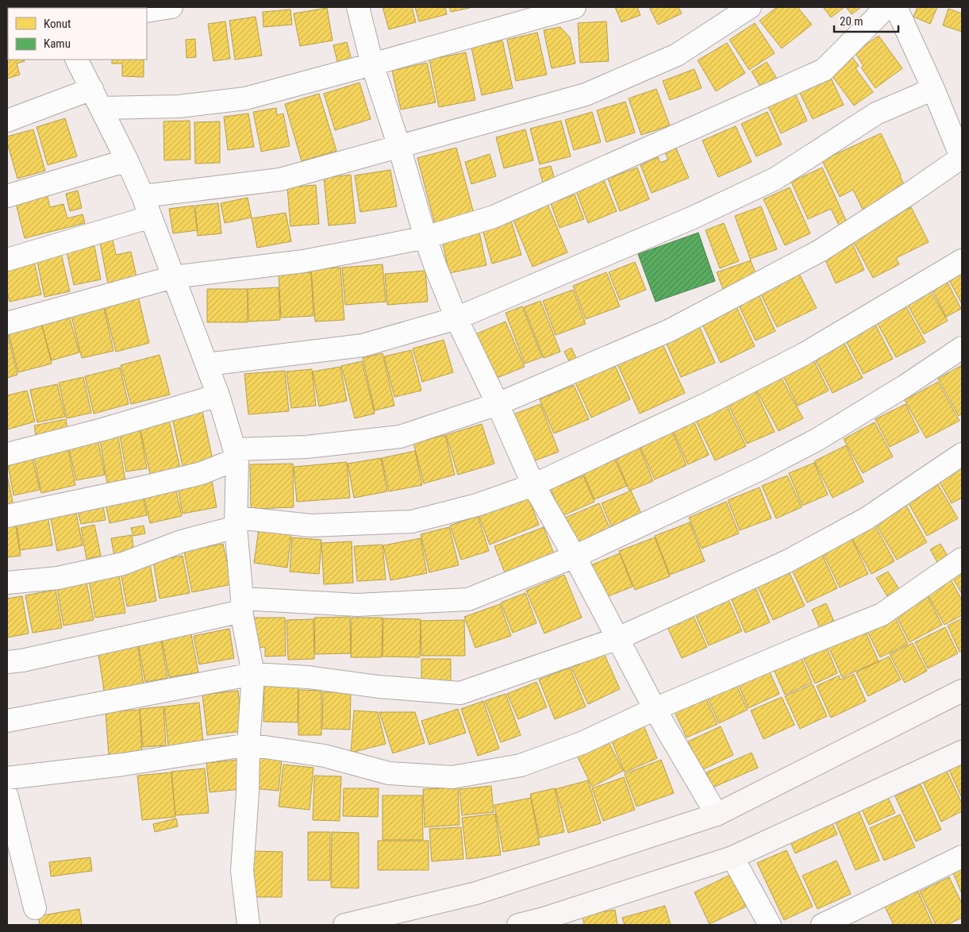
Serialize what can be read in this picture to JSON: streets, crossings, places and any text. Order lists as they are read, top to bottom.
{
  "legend": ["Konut", "Kamu"],
  "scale_bar": "20 m"
}
